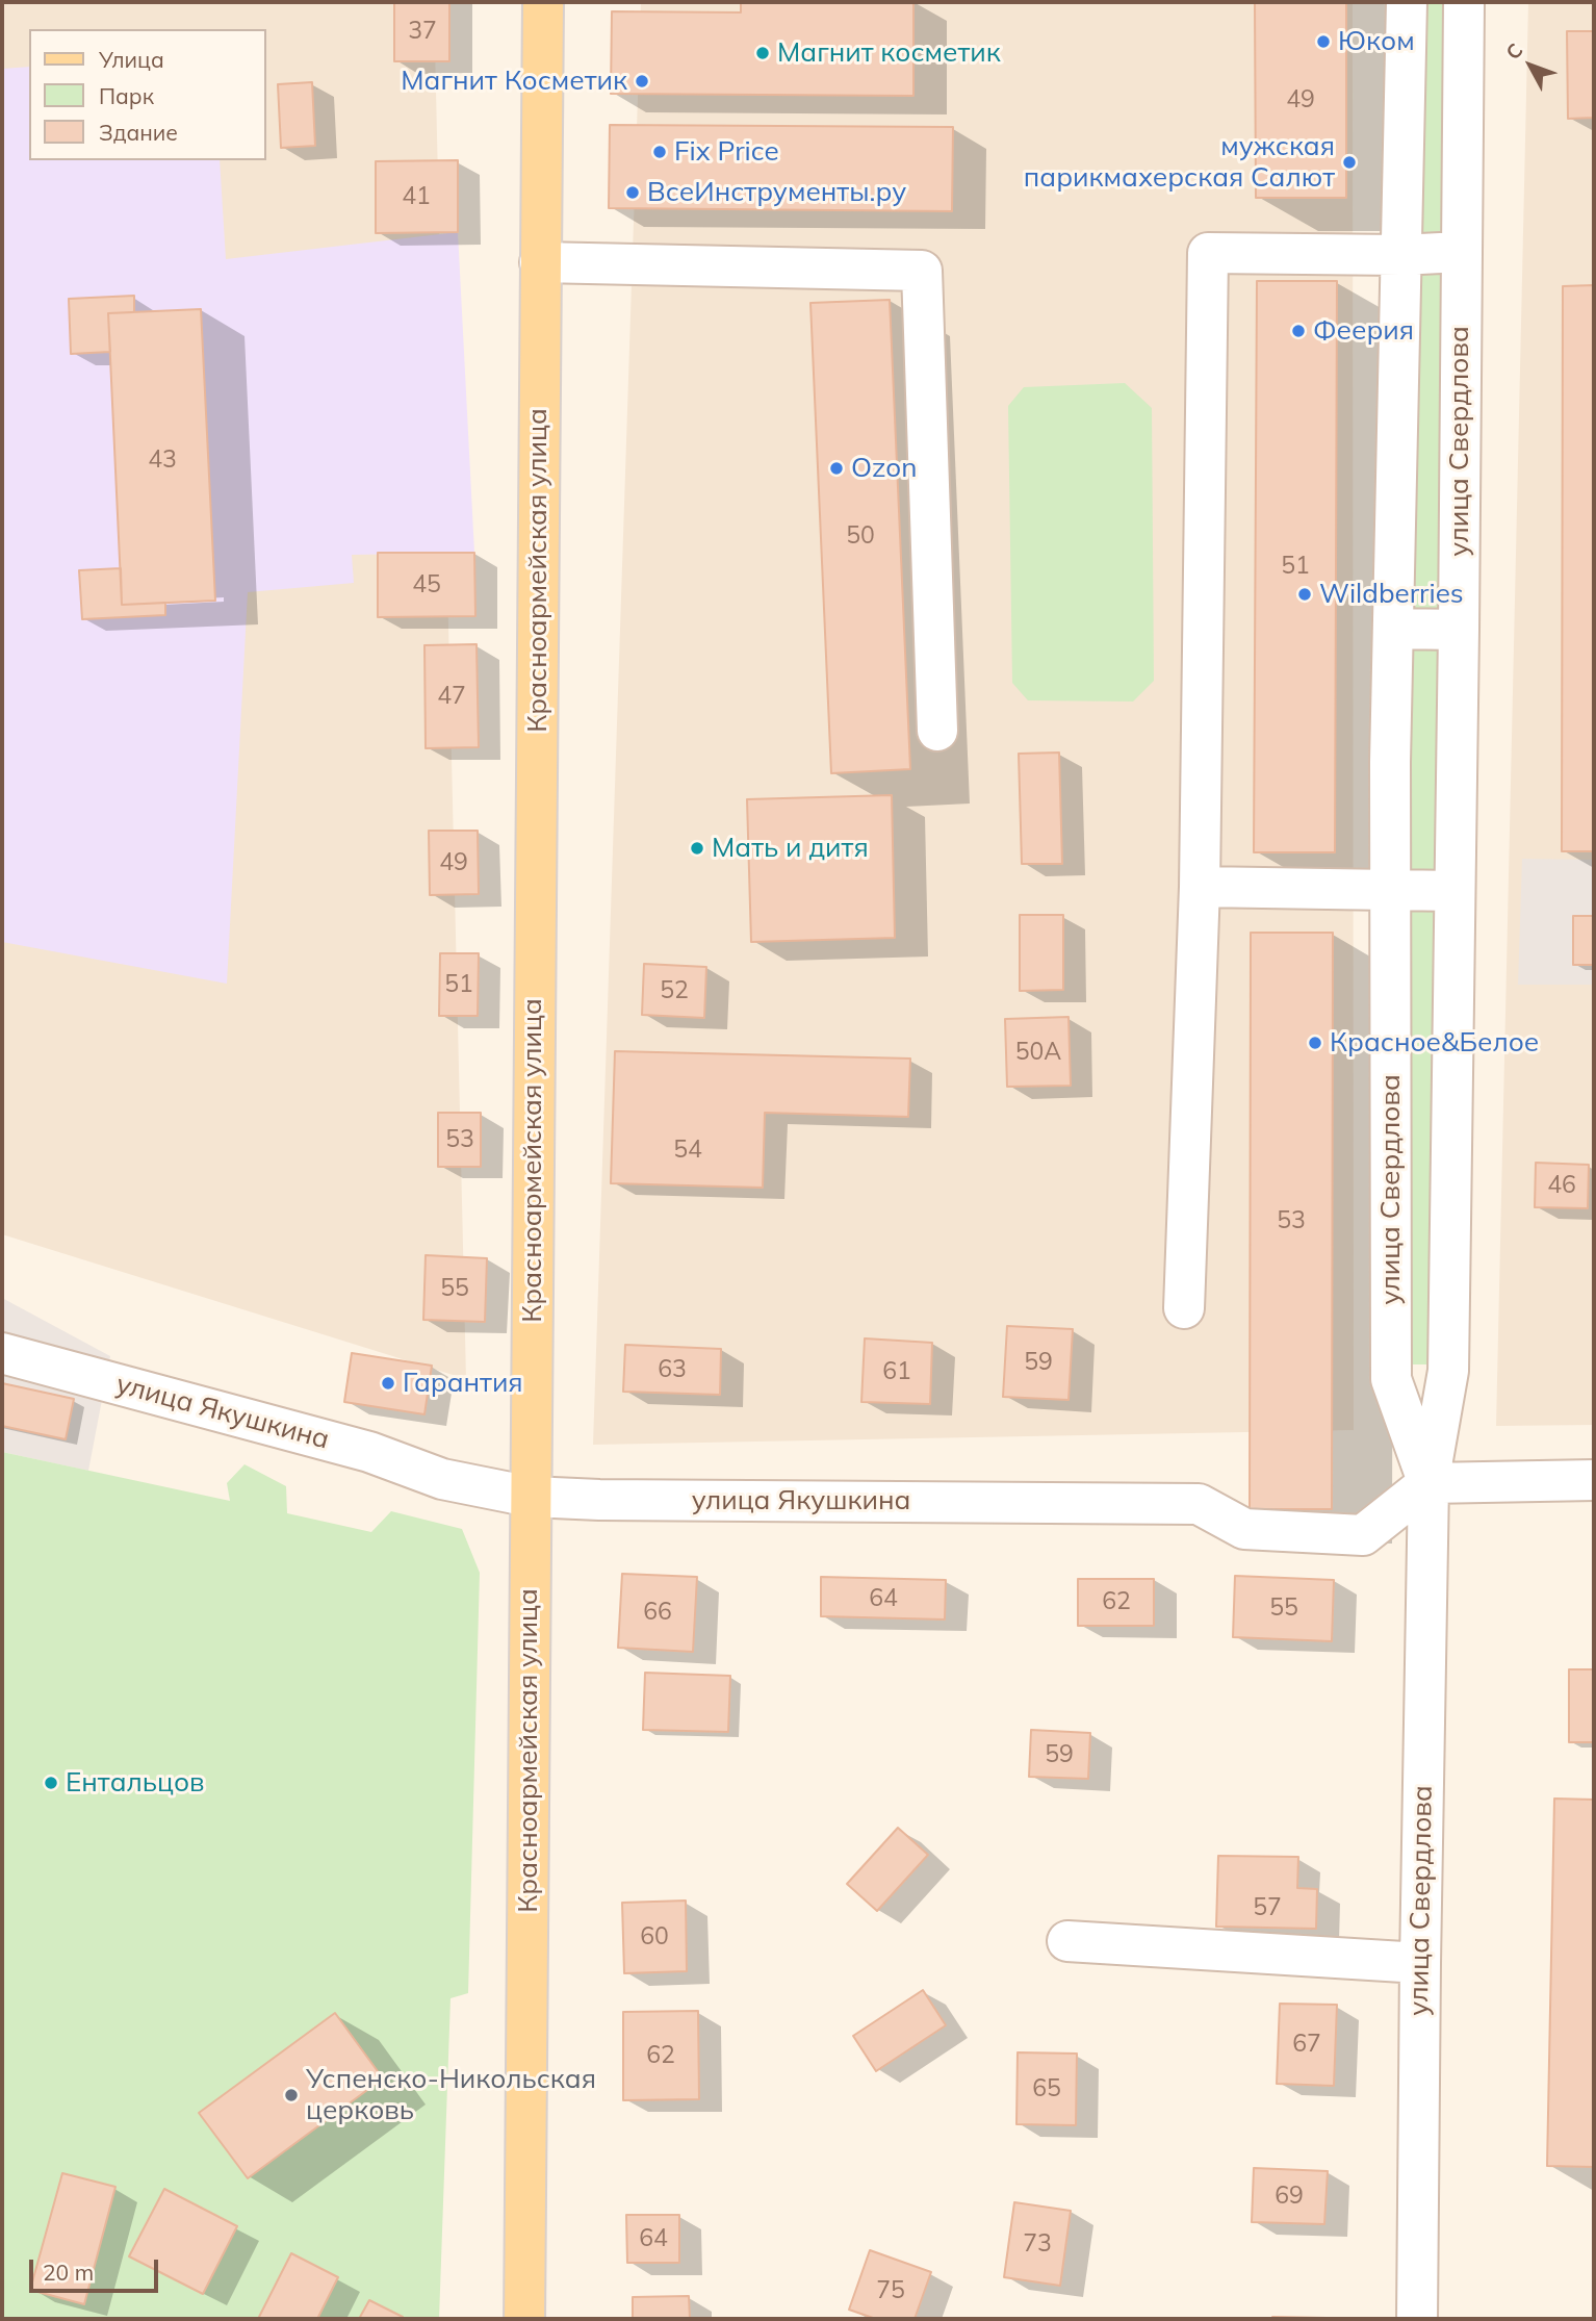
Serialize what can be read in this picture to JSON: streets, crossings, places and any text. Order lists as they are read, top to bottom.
{
  "streets": {
    "main road": ["Красноармейская улица"],
    "street": ["улица Свердлова", "улица Якушкина"]
  },
  "crossings": [
    ["улица Свердлова", "улица Якушкина"],
    ["Красноармейская улица", "улица Якушкина"]
  ],
  "places": [
    "Юком",
    "Магнит косметик",
    "Магнит Косметик",
    "Fix Price",
    "мужская парикмахерская Салют",
    "ВсеИнструменты.ру",
    "Феерия",
    "Ozon",
    "Wildberries",
    "Мать и дитя",
    "Красное&Белое",
    "Гарантия",
    "Ентальцов",
    "Успенско-Никольская церковь"
  ],
  "house_numbers": [
    "37",
    "49",
    "41",
    "43",
    "50",
    "51",
    "45",
    "47",
    "49",
    "51",
    "52",
    "50А",
    "53",
    "54",
    "46",
    "53",
    "55",
    "59",
    "63",
    "61",
    "64",
    "62",
    "55",
    "66",
    "59",
    "57",
    "60",
    "67",
    "62",
    "65",
    "69",
    "64",
    "73",
    "75"
  ],
  "legend": ["Улица", "Парк", "Здание"],
  "scale_bar": "20 m",
  "north": "top left"
}
